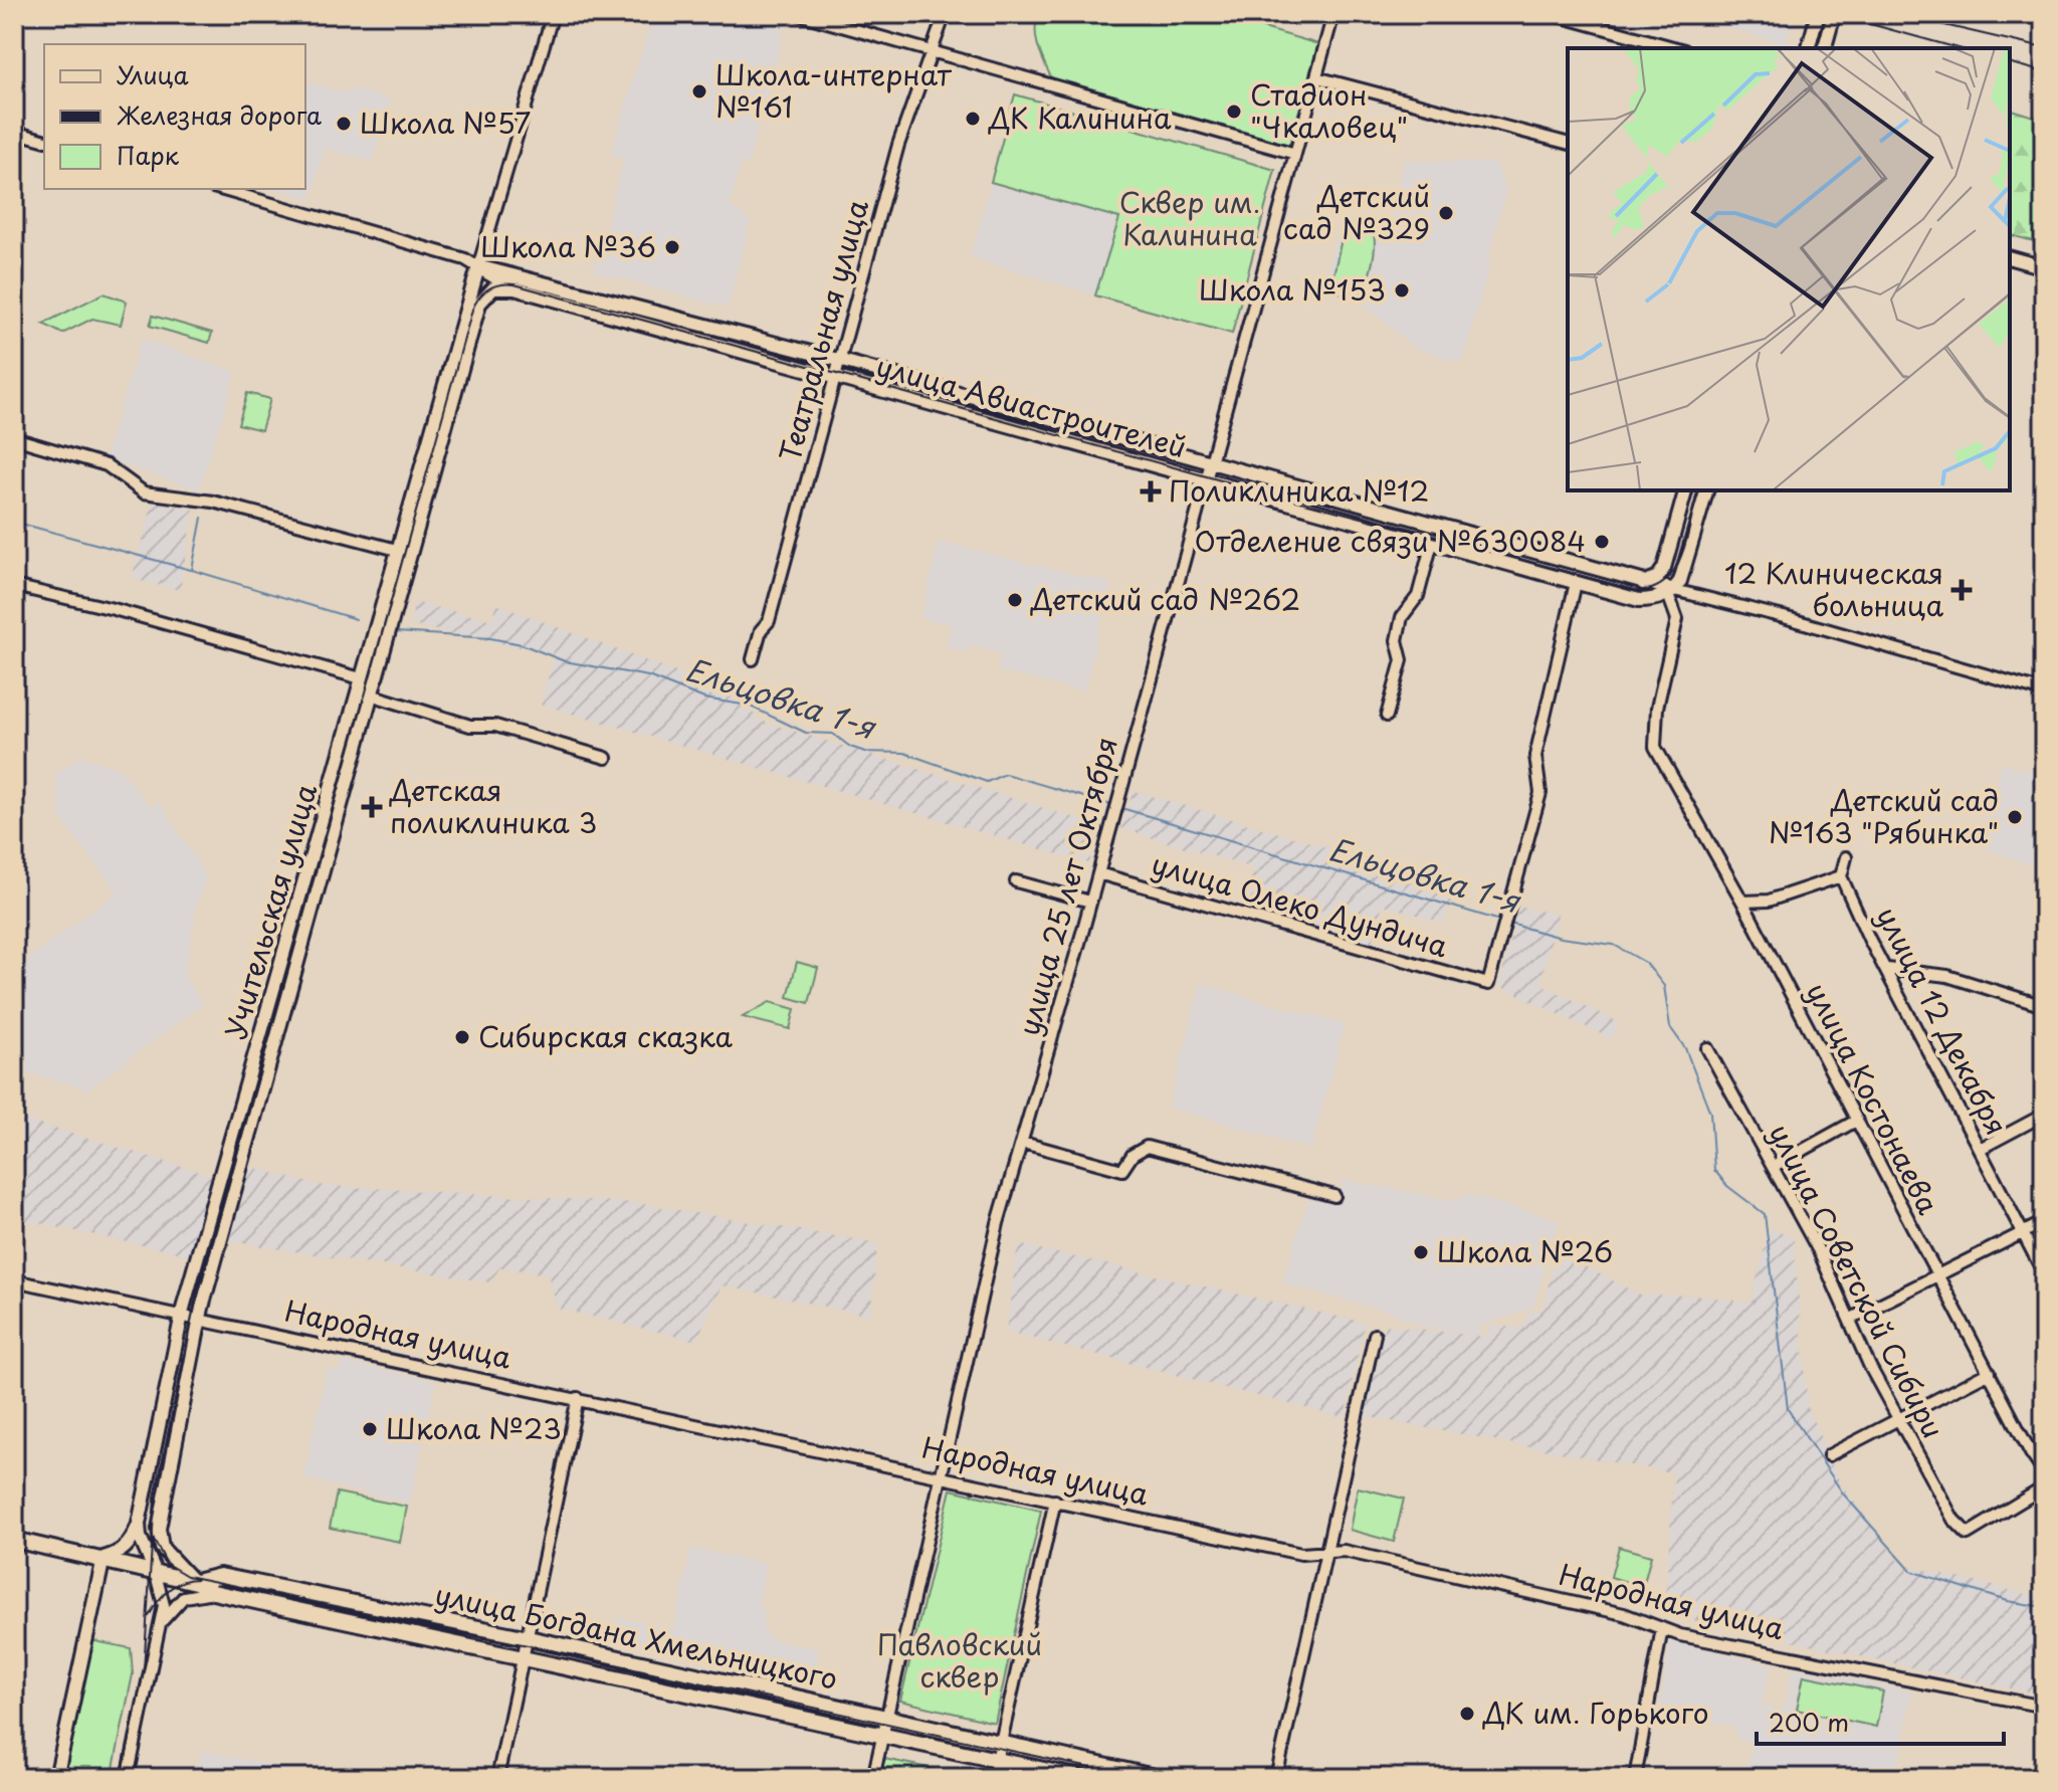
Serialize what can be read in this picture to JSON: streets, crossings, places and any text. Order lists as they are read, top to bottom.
{
  "streets": {
    "highway": ["улица Богдана Хмельницкого"],
    "main road": ["улица Авиастроителей", "Учительская улица"],
    "street": [
      "Театральная улица",
      "улица 25 лет Октября",
      "улица Олеко Дундича",
      "улица 12 Декабря",
      "улица Костонаева",
      "улица Советской Сибири",
      "Народная улица"
    ]
  },
  "crossings": [
    ["Театральная улица", "улица Авиастроителей"],
    ["улица Авиастроителей", "улица 25 лет Октября"],
    ["улица Авиастроителей", "улица Олеко Дундича"],
    ["улица Авиастроителей", "Учительская улица"],
    ["улица Авиастроителей", "улица Костонаева"],
    ["улица 25 лет Октября", "улица Олеко Дундича"],
    ["улица 25 лет Октября", "Народная улица"],
    ["улица 25 лет Октября", "улица Богдана Хмельницкого"],
    ["Учительская улица", "Народная улица"],
    ["Учительская улица", "улица Богдана Хмельницкого"]
  ],
  "water": ["Ельцовка 1-я"],
  "parks": ["Сквер им. Калинина", "Павловский сквер"],
  "places": {
    "other": [
      "Школа-интернат №161",
      "Стадион \"Чкаловец\"",
      "ДК Калинина",
      "Школа №57",
      "Детский сад №329",
      "Школа №36",
      "Школа №153",
      "Отделение связи №630084",
      "Детский сад №262",
      "Детский сад №163 \"Рябинка\"",
      "Сибирская сказка",
      "Школа №26",
      "Школа №23",
      "ДК им. Горького"
    ],
    "health": ["Поликлиника №12", "12 Клиническая больница", "Детская поликлиника 3"]
  },
  "legend": ["Улица", "Железная дорога", "Парк"],
  "scale_bar": "200 m"
}
